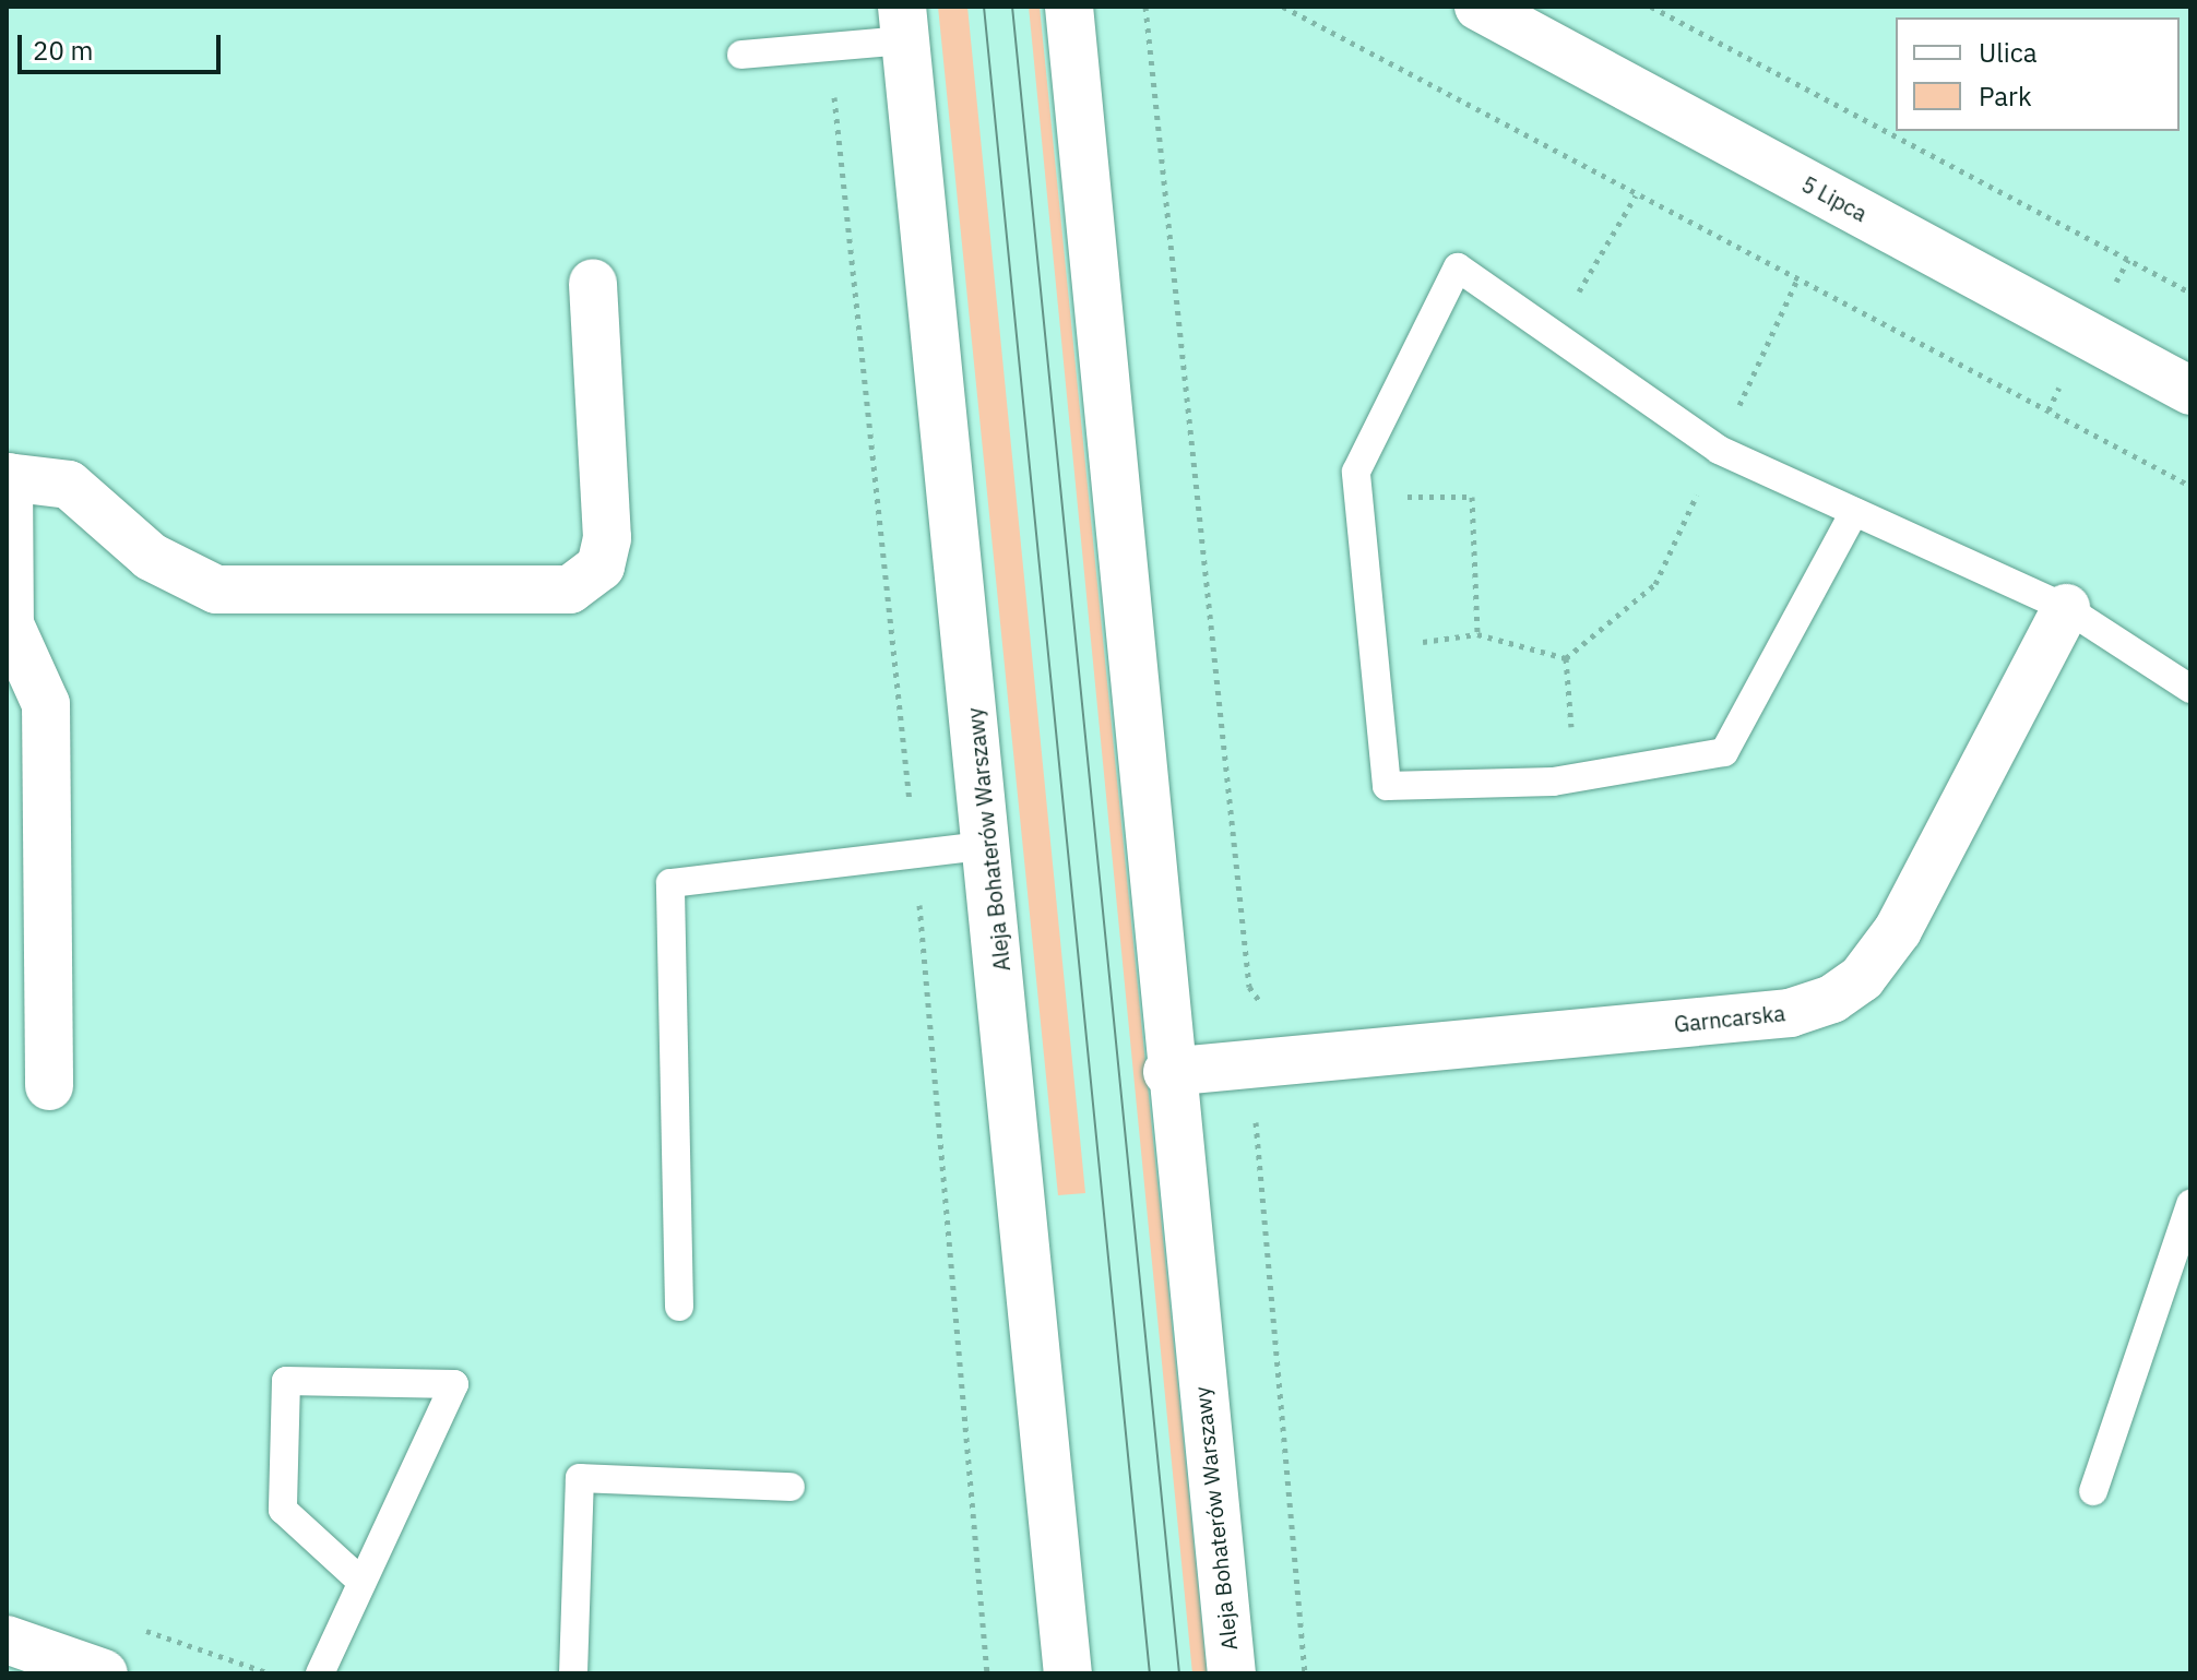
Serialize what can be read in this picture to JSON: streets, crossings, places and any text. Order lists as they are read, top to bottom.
{
  "streets": {
    "street": ["5 Lipca", "Aleja Bohaterów Warszawy", "Garncarska"]
  },
  "crossings": [
    ["Aleja Bohaterów Warszawy", "Garncarska"]
  ],
  "legend": ["Ulica", "Park"],
  "scale_bar": "20 m"
}
